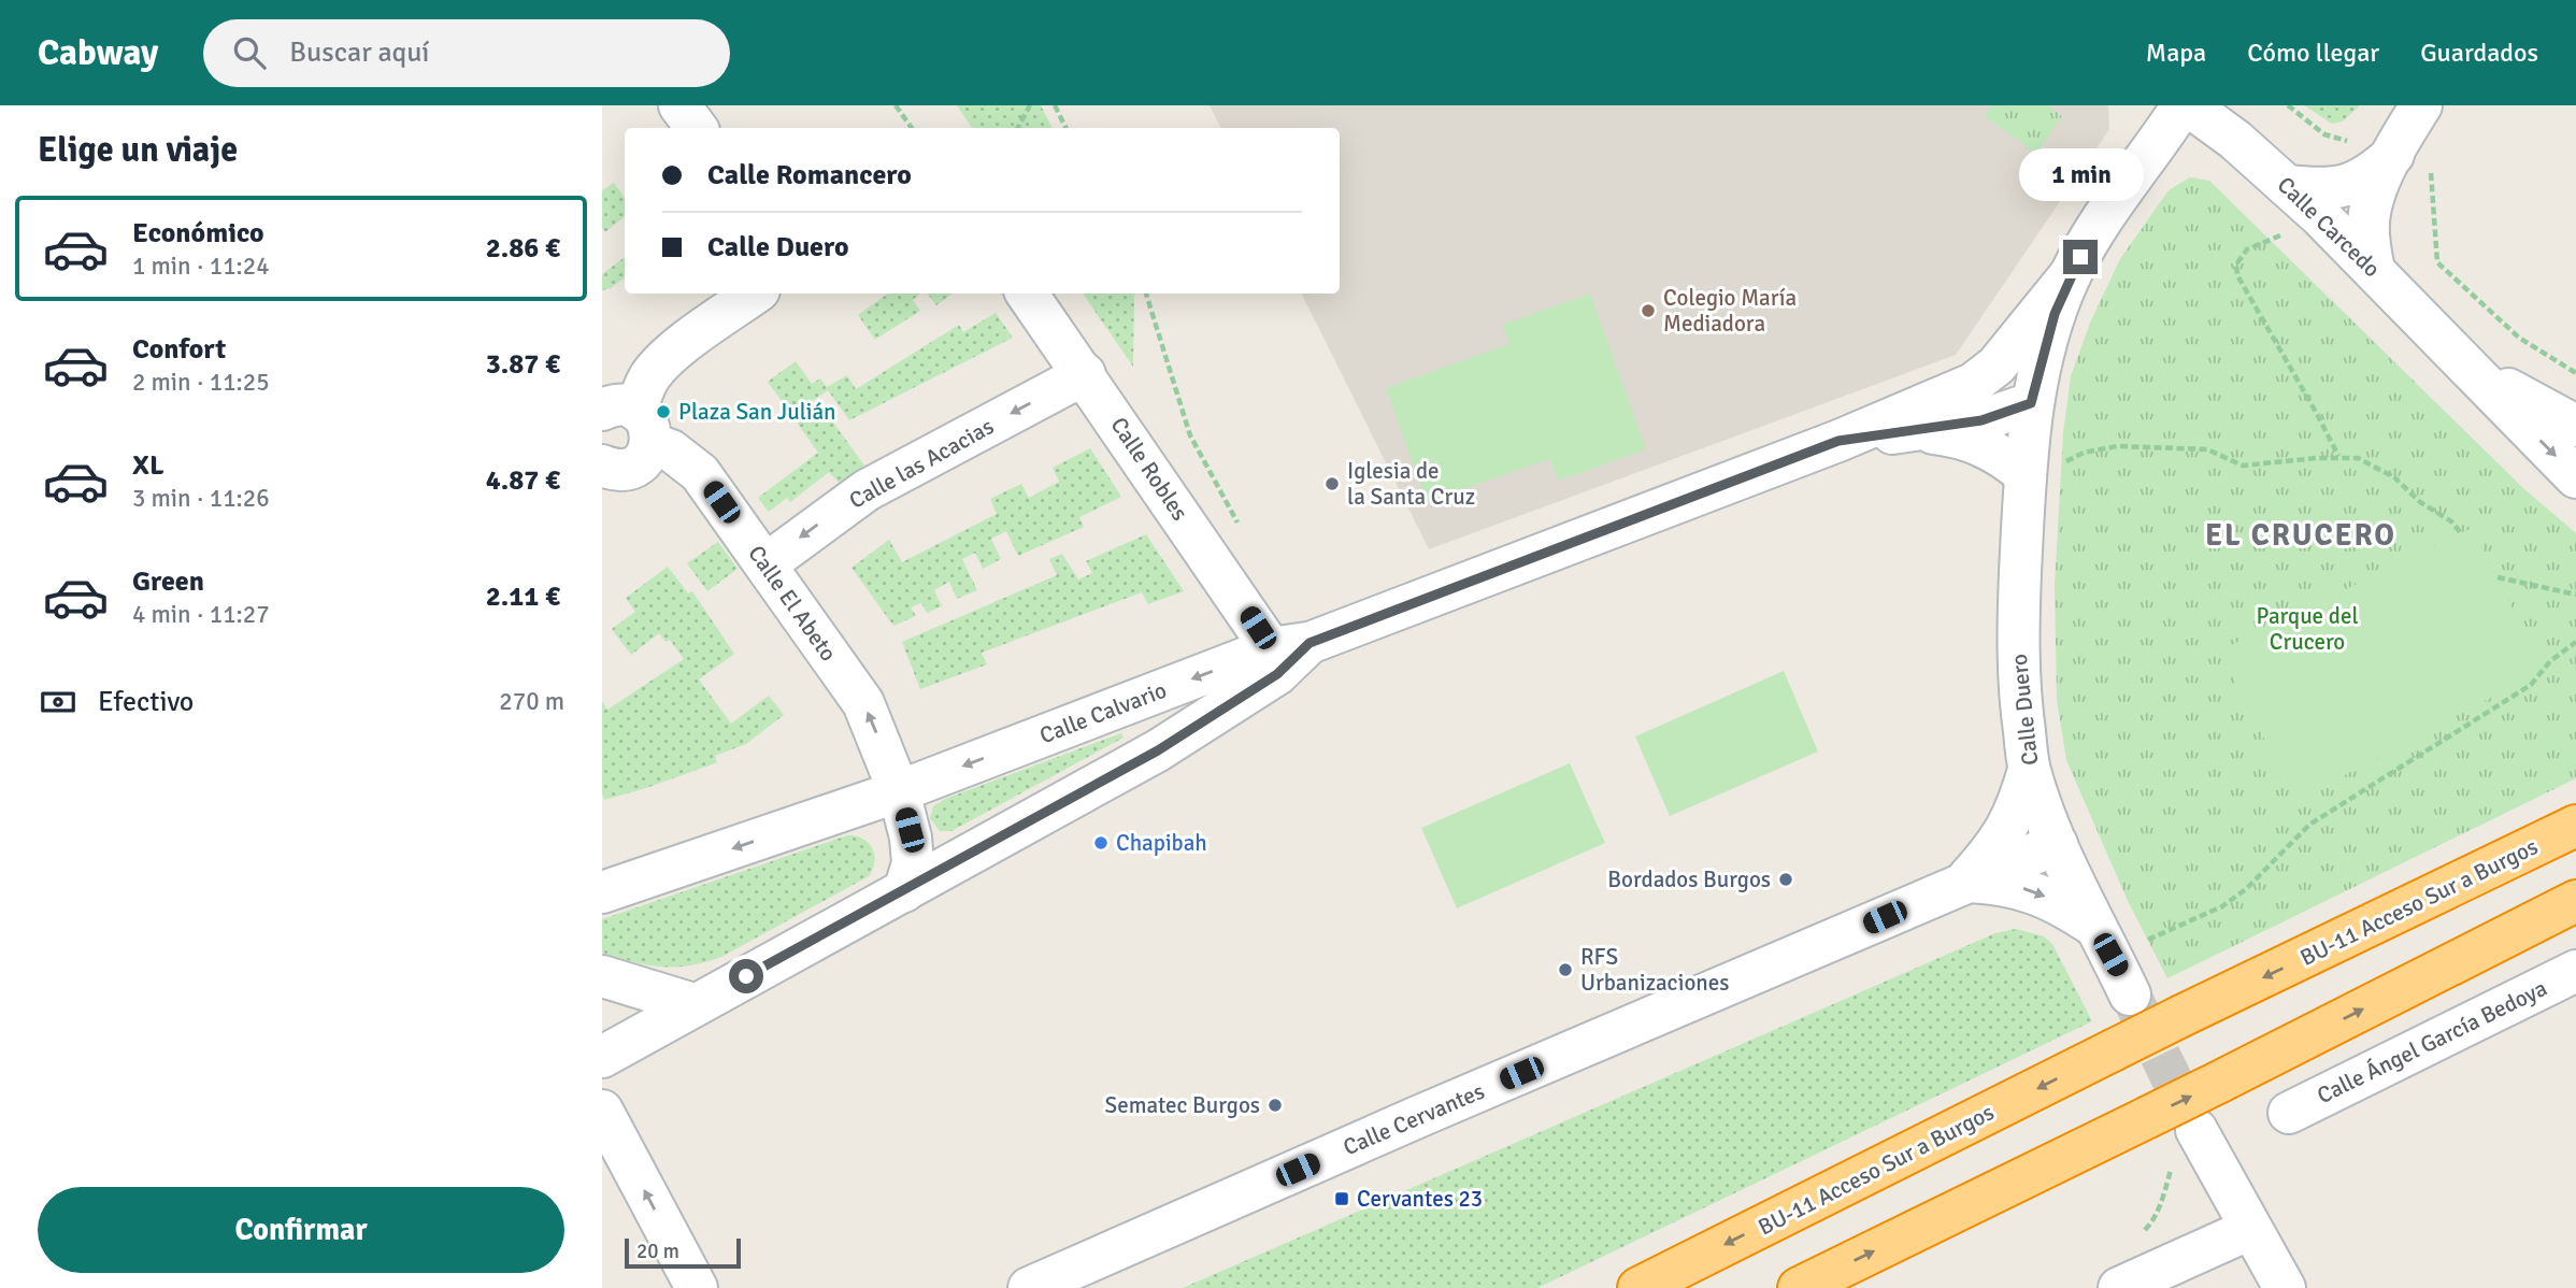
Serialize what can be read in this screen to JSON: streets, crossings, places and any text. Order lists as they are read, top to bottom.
{
  "streets": {
    "highway": ["BU-11 Acceso Sur a Burgos"],
    "street": [
      "Calle Carcedo",
      "Calle las Acacias",
      "Calle Robles",
      "Calle El Abeto",
      "Calle Duero",
      "Calle Calvario",
      "Calle Ángel García Bedoya",
      "Calle Cervantes"
    ]
  },
  "crossings": [
    ["Calle Carcedo", "Calle Duero"],
    ["Calle las Acacias", "Calle Robles"],
    ["Calle las Acacias", "Calle El Abeto"],
    ["Calle Robles", "Calle Calvario"],
    ["Calle El Abeto", "Calle Calvario"],
    ["Calle Duero", "Calle Cervantes"]
  ],
  "one_way": ["Calle El Abeto"],
  "districts": ["EL CRUCERO"],
  "parks": ["Parque del Crucero"],
  "places": {
    "other": [
      "Colegio María Mediadora",
      "Plaza San Julián",
      "Iglesia de la Santa Cruz",
      "Chapibah",
      "Bordados Burgos",
      "RFS Urbanizaciones",
      "Sematec Burgos"
    ],
    "transit": ["Cervantes 23"]
  },
  "scale_bar": "20 m",
  "page": {
    "header": "Cabway",
    "search": "Buscar aquí",
    "nav": ["Mapa", "Cómo llegar", "Guardados"],
    "heading": "Elige un viaje",
    "banner": ["Calle Romancero", "Calle Duero"],
    "bubble": "1 min",
    "list": [
      {
        "name": "Económico",
        "note": "1 min · 11:24",
        "value": "2.86 €"
      },
      {
        "name": "Confort",
        "note": "2 min · 11:25",
        "value": "3.87 €"
      },
      {
        "name": "XL",
        "note": "3 min · 11:26",
        "value": "4.87 €"
      },
      {
        "name": "Green",
        "note": "4 min · 11:27",
        "value": "2.11 €"
      }
    ],
    "pay": ["Efectivo", "270 m"],
    "buttons": "Confirmar",
    "scale": "20 m"
  }
}
